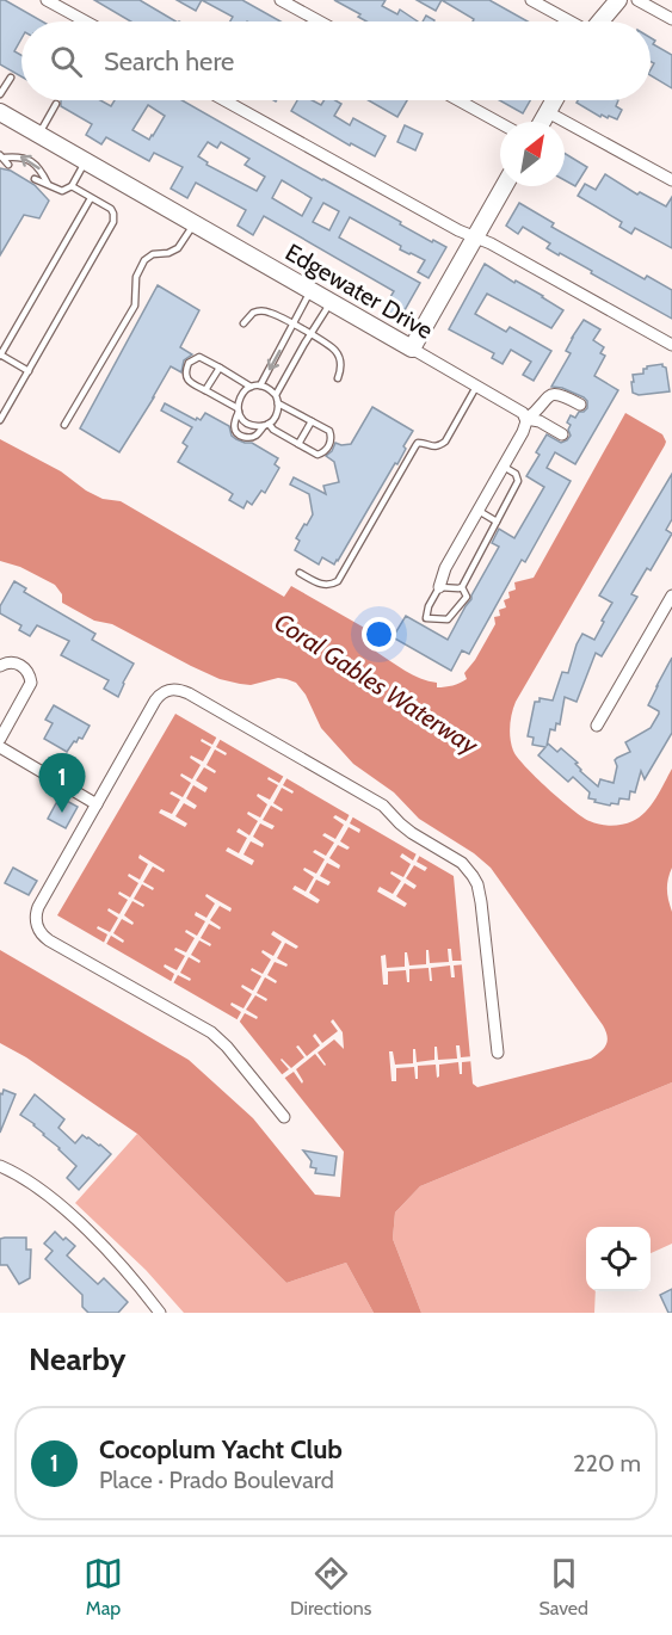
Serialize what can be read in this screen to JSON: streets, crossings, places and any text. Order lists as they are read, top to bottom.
{
  "streets": {
    "street": ["Edgewater Drive"]
  },
  "water": ["Coral Gables Waterway"],
  "north": "top right",
  "page": {
    "search": "Search here",
    "pins": "1",
    "heading": "Nearby",
    "list": [
      {
        "mark": "1",
        "name": "Cocoplum Yacht Club",
        "note": "Place · Prado Boulevard",
        "value": "220 m"
      }
    ],
    "nav": ["Map", "Directions", "Saved"]
  }
}
